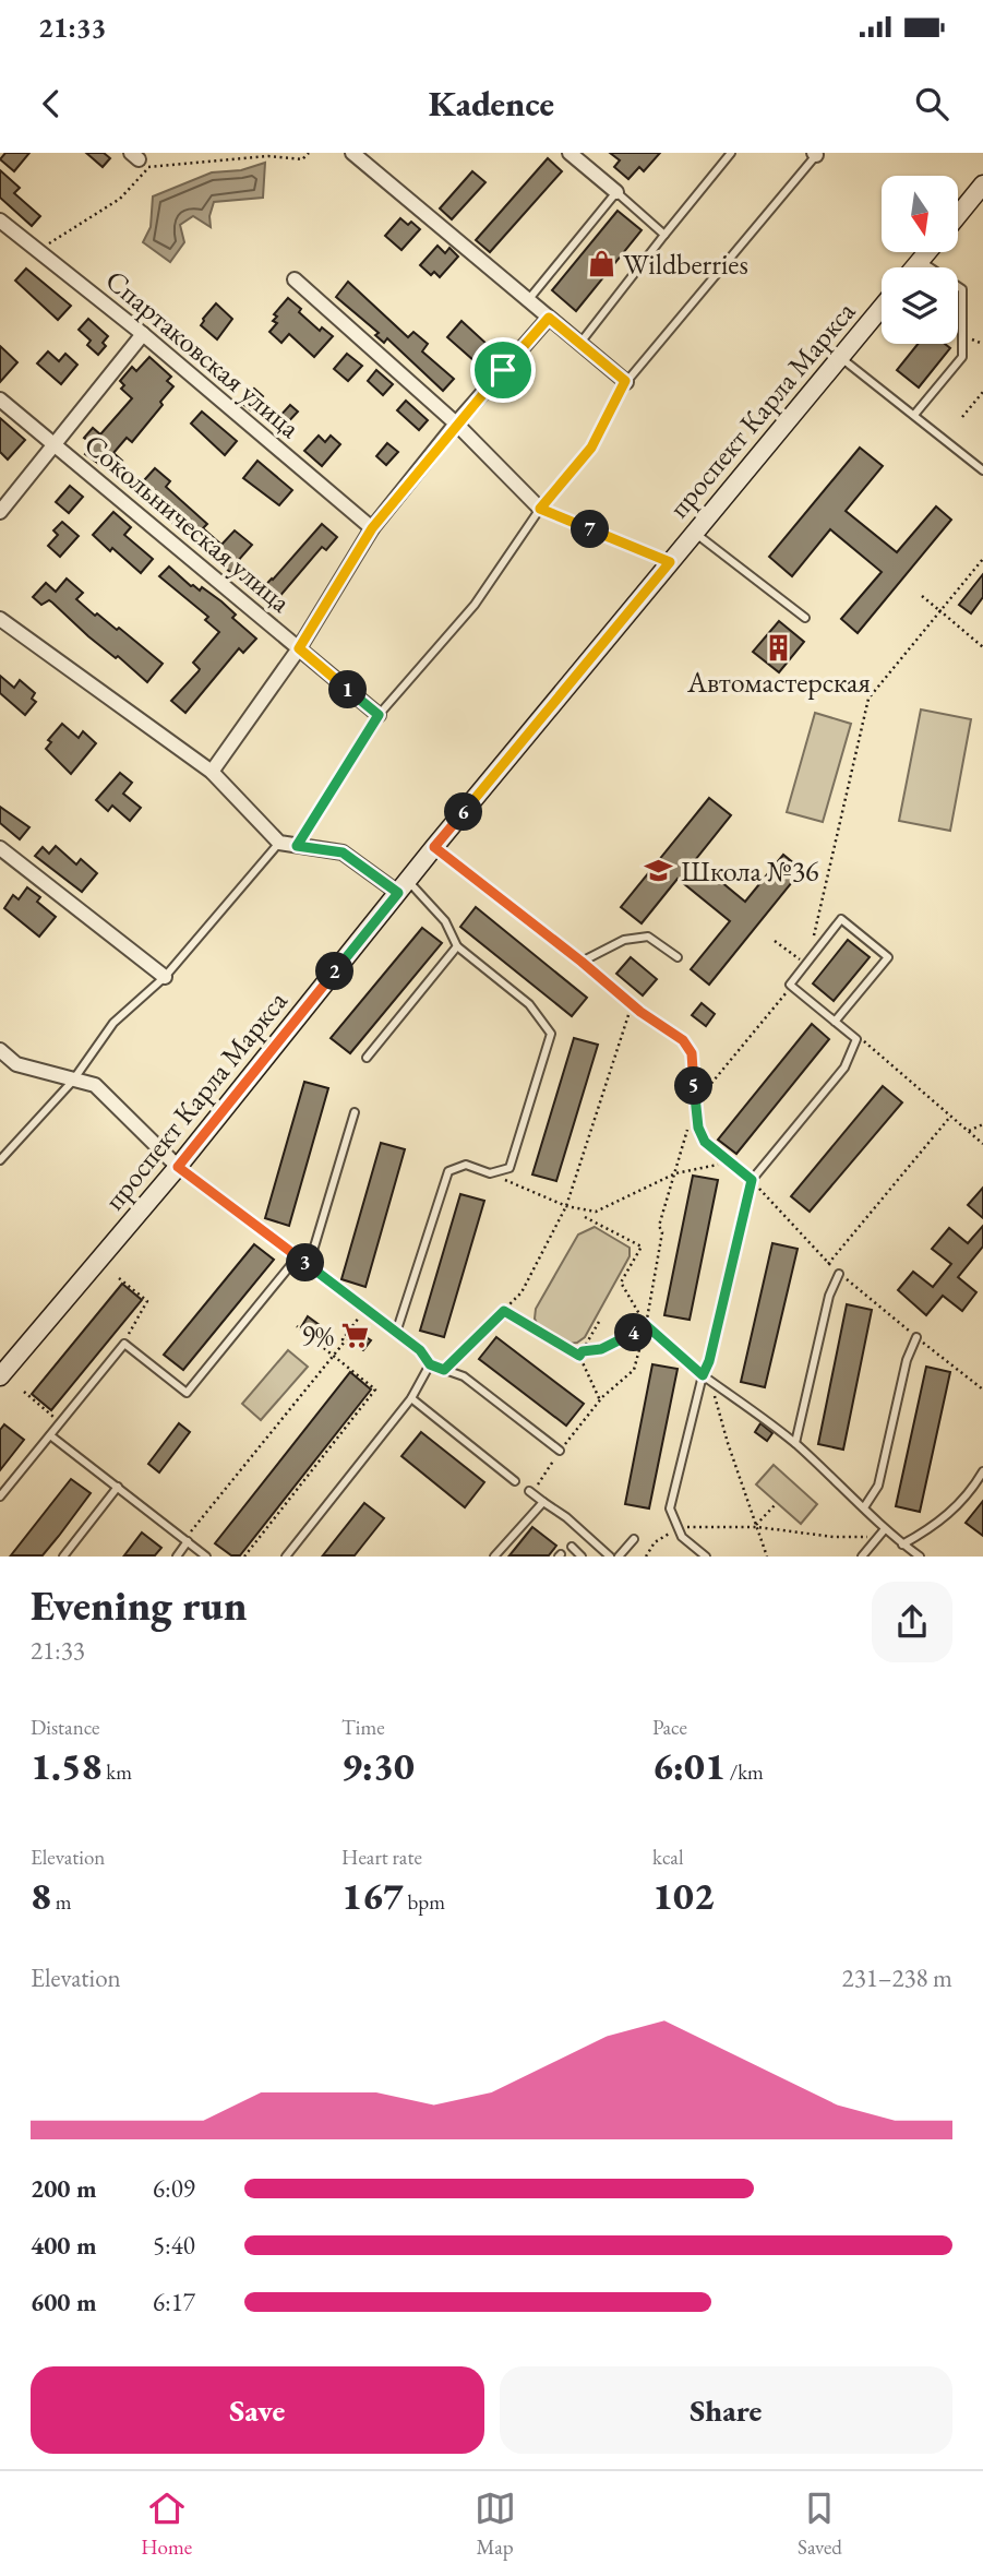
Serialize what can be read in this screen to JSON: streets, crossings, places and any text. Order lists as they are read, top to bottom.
{
  "streets": {
    "street": ["Спартаковская улица", "проспект Карла Маркса", "Сокольническая улица"]
  },
  "places": {
    "shop": ["Wildberries"],
    "building": ["Автомастерская"],
    "school or university": ["Школа №36"],
    "supermarket": ["9%"]
  },
  "north": "bottom",
  "page": {
    "status": "21:33",
    "header": "Kadence",
    "pins": [
      "7",
      "1",
      "6",
      "2",
      "5",
      "3",
      "4"
    ],
    "heading": ["Evening run", "21:33"],
    "stats": [
      ["Distance", "1.58 km"],
      ["Time", "9:30"],
      ["Pace", "6:01 /km"],
      ["Elevation", "8 m"],
      ["Heart rate", "167 bpm"],
      ["kcal", "102"]
    ],
    "chart": ["Elevation", "231–238 m"],
    "list": [
      {
        "name": "200 m",
        "note": "6:09"
      },
      {
        "name": "400 m",
        "note": "5:40"
      },
      {
        "name": "600 m",
        "note": "6:17"
      }
    ],
    "buttons": ["Save", "Share"],
    "tabs": ["Home", "Map", "Saved"]
  }
}
